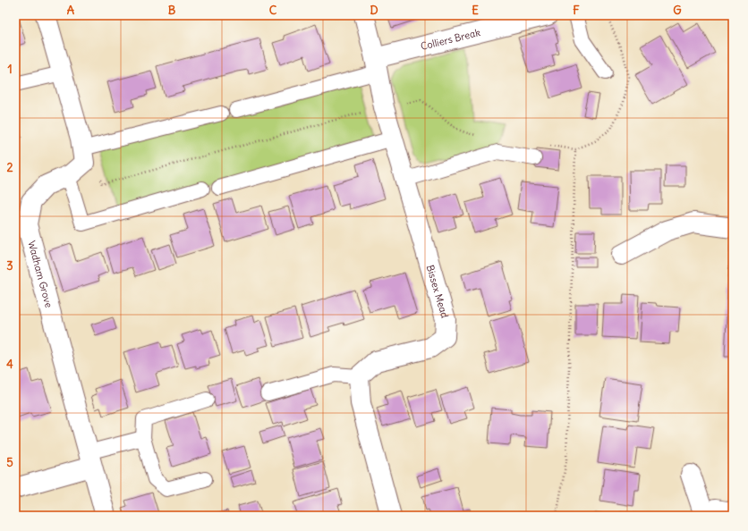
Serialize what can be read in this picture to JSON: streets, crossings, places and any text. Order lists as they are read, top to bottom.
{
  "streets": {
    "street": ["Colliers Break", "Wadham Grove", "Bissex Mead"]
  },
  "crossings": [
    ["Colliers Break", "Bissex Mead"]
  ],
  "grid": {
    "columns": [
      "A",
      "B",
      "C",
      "D",
      "E",
      "F",
      "G"
    ],
    "rows": [
      "1",
      "2",
      "3",
      "4",
      "5"
    ]
  }
}
